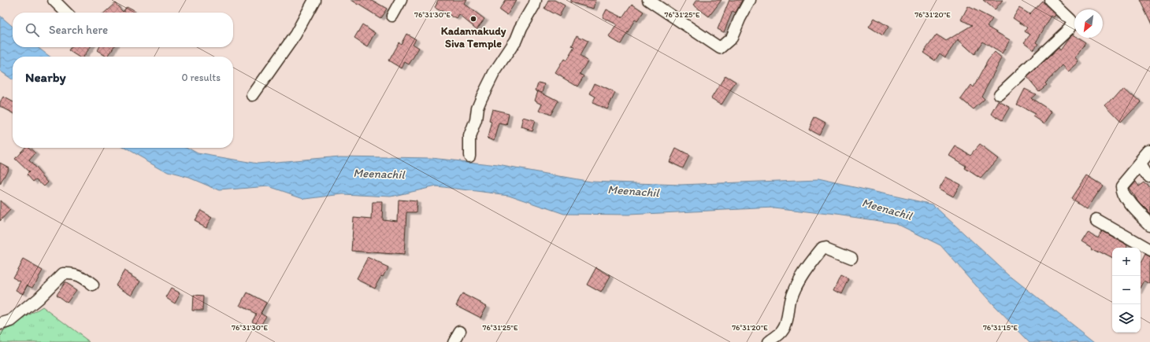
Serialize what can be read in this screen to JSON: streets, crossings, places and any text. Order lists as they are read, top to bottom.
{
  "water": ["Meenachil"],
  "places": ["Kadannakudy Siva Temple"],
  "north": "bottom left",
  "page": {
    "search": "Search here",
    "heading": ["Nearby", "0 results"],
    "map_buttons": ["+", "−"]
  },
  "coordinates": [
    "76°31'30\"E",
    "76°31'25\"E",
    "76°31'20\"E",
    "76°31'15\"E"
  ]
}
